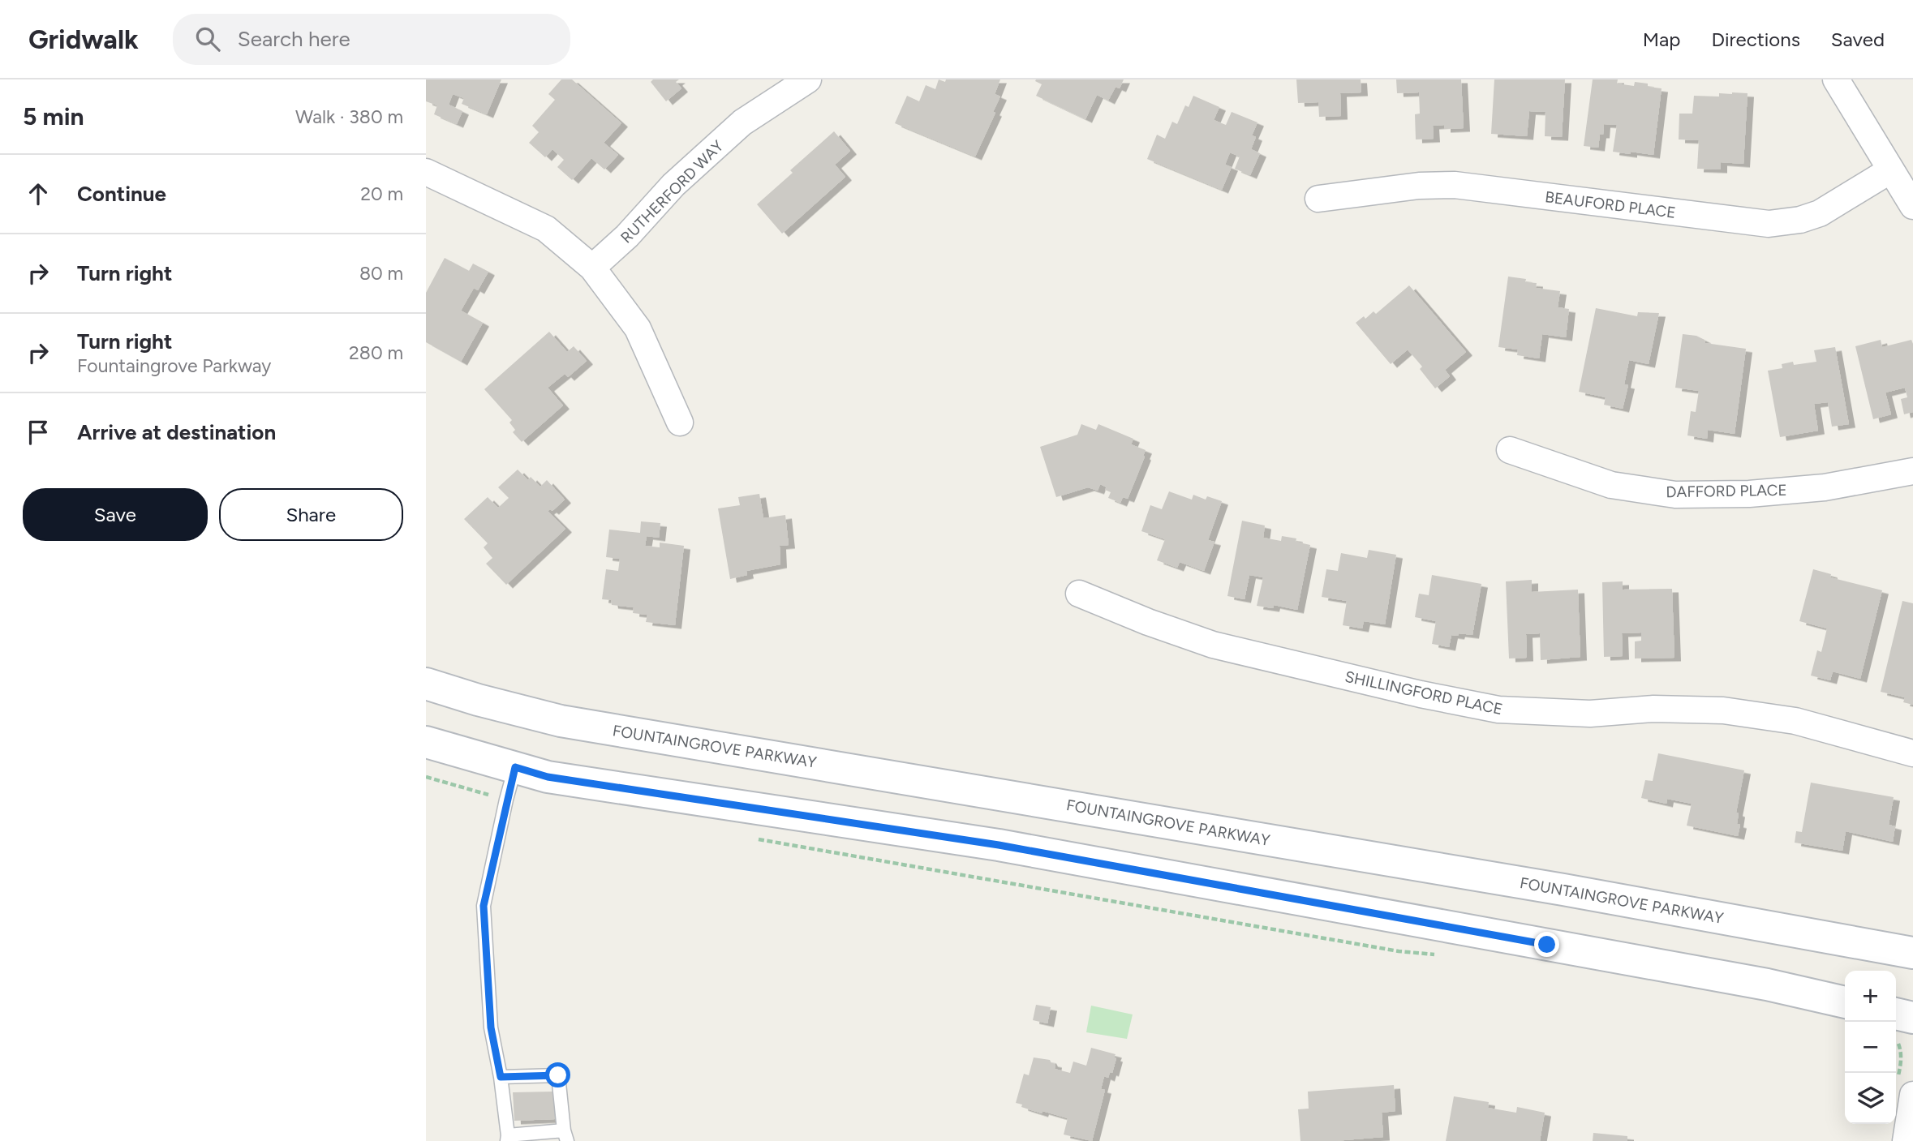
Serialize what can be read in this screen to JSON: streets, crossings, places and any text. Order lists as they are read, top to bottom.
{
  "streets": {
    "main road": ["FOUNTAINGROVE PARKWAY"],
    "street": [
      "RUTHERFORD WAY",
      "BEAUFORD PLACE",
      "DAFFORD PLACE",
      "SHILLINGFORD PLACE"
    ]
  },
  "page": {
    "header": "Gridwalk",
    "search": "Search here",
    "nav": ["Map", "Directions", "Saved"],
    "heading": ["5 min", "Walk · 380 m"],
    "list": [
      ["Continue", "20 m"],
      ["Turn right", "80 m"],
      ["Turn right", "Fountaingrove Parkway", "280 m"],
      "Arrive at destination"
    ],
    "buttons": ["Save", "Share"],
    "map_buttons": ["+", "−"]
  }
}
